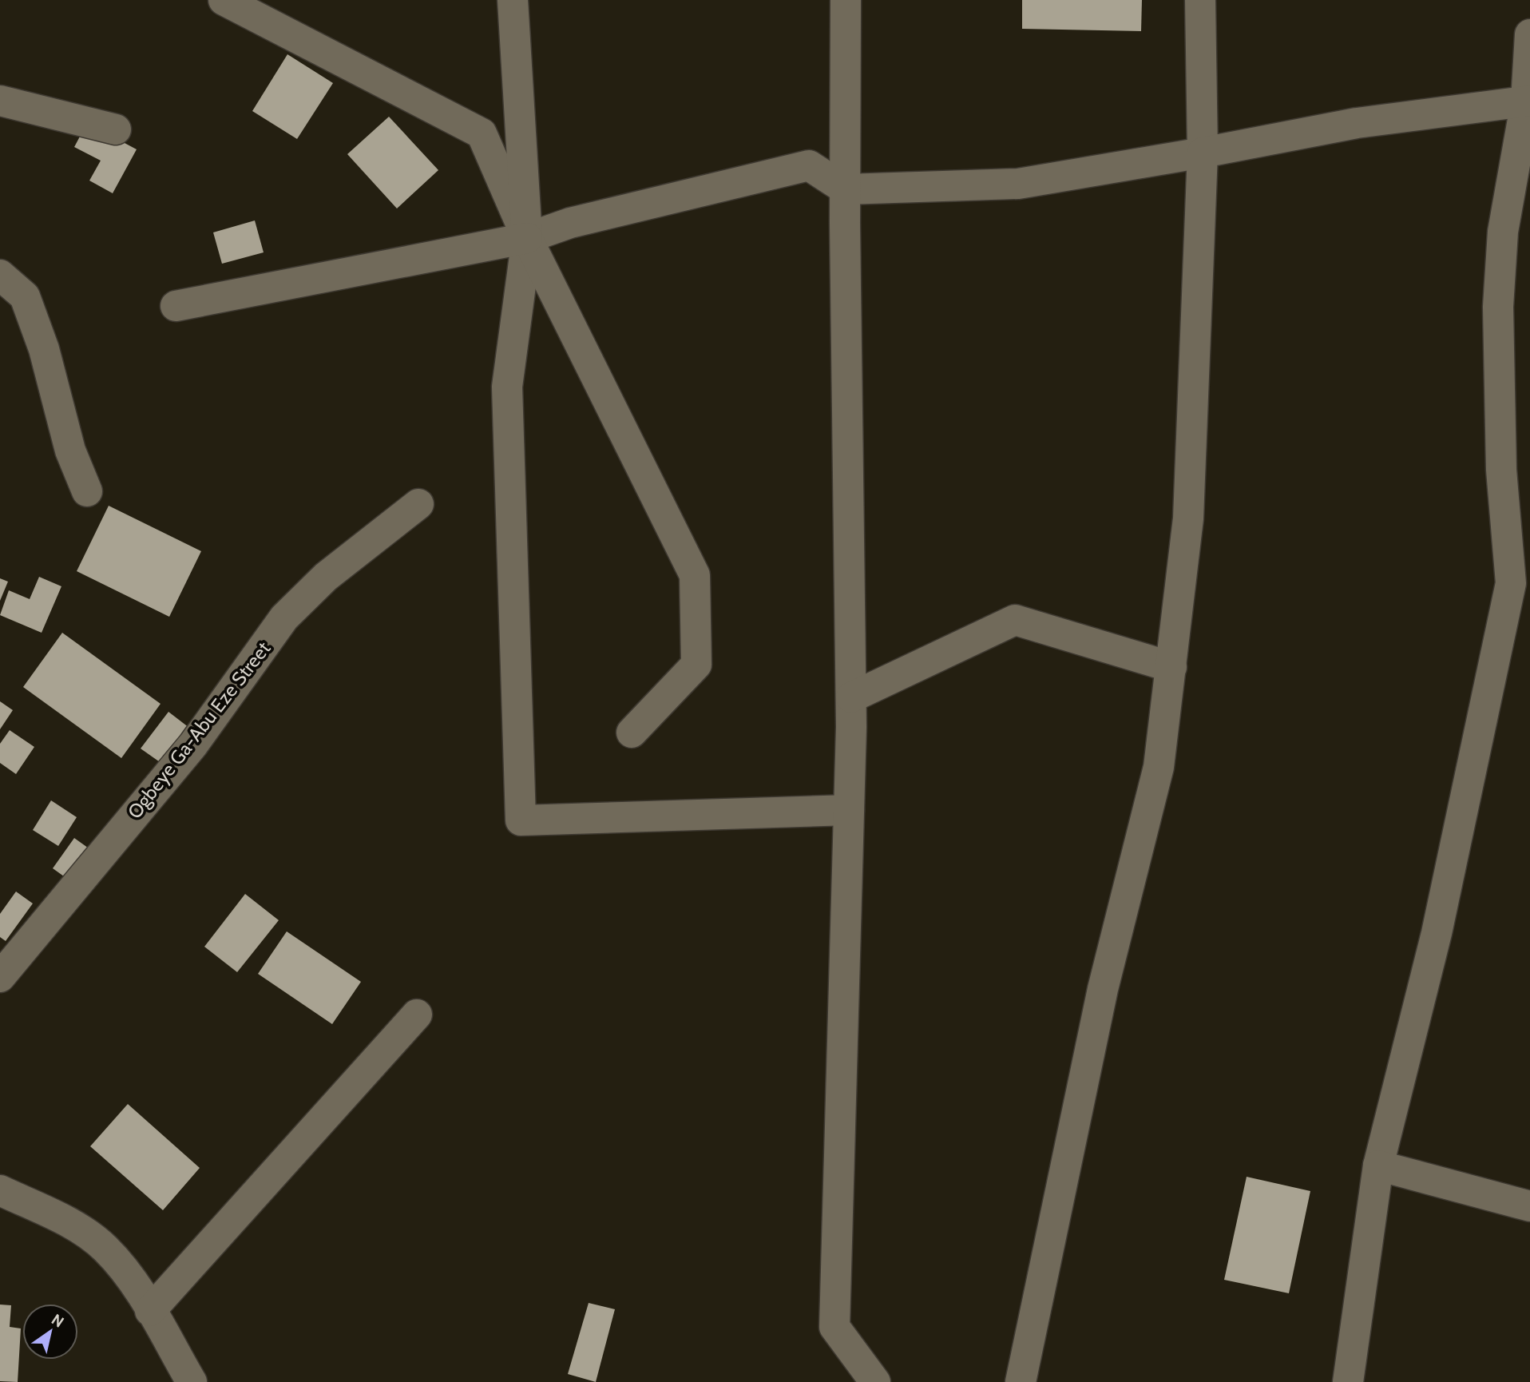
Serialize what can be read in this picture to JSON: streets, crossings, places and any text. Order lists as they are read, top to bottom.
{
  "streets": {
    "street": ["Ogbeye Ga-Abu Eze Street"]
  },
  "north": "top right"
}
